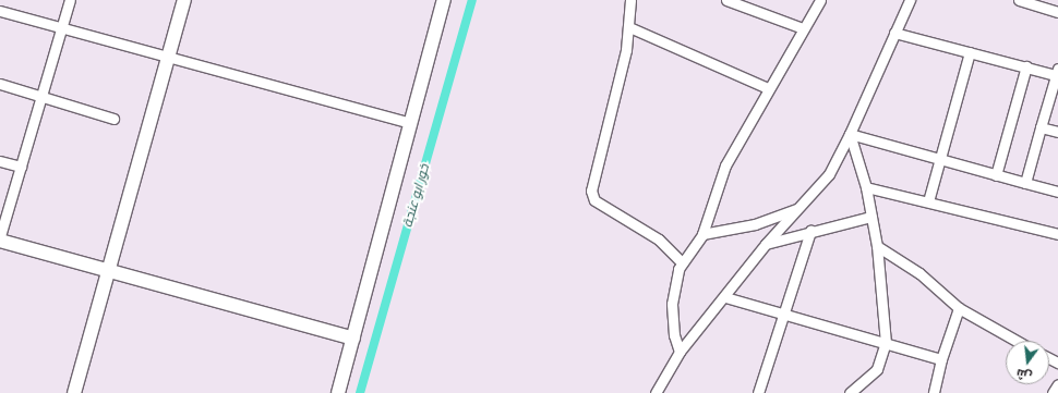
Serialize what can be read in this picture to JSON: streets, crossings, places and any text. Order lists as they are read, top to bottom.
{
  "water": ["خور ابو عنجة"],
  "north": "bottom"
}
